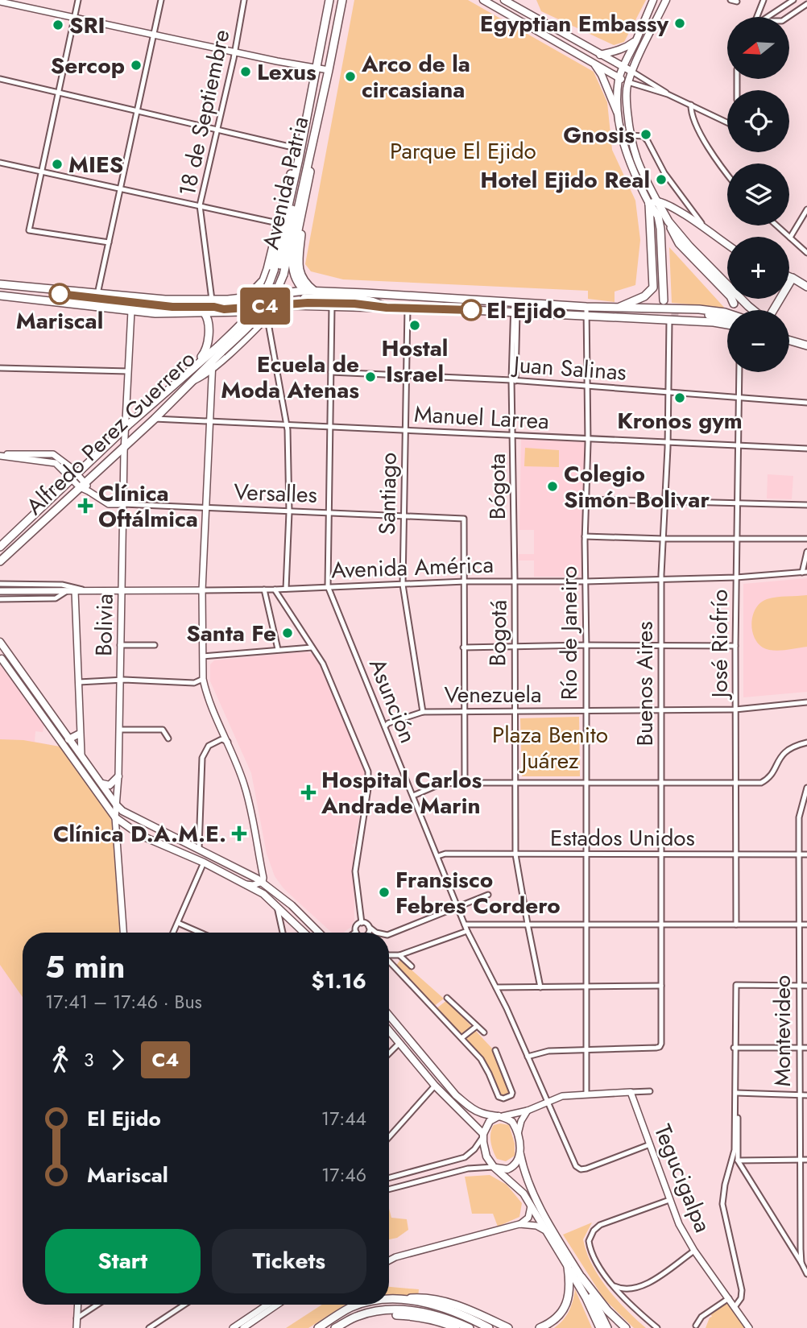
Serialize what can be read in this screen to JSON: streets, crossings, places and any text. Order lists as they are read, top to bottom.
{
  "streets": {
    "main road": ["Avenida Patria", "Alfredo Perez Guerrero"],
    "street": [
      "18 de Septiembre",
      "Juan Salinas",
      "Manuel Larrea",
      "Bógota",
      "Versalles",
      "Santiago",
      "Avenida América",
      "Bolivia",
      "Bogotá",
      "Río de Janeiro",
      "José Riofrío",
      "Buenos Aires",
      "Venezuela",
      "Asunción",
      "Estados Unidos",
      "Montevideo",
      "Tegucigalpa"
    ]
  },
  "crossings": [
    ["Avenida Patria", "Alfredo Perez Guerrero"],
    ["Juan Salinas", "Bógota"],
    ["Juan Salinas", "Santiago"],
    ["Juan Salinas", "Río de Janeiro"],
    ["Juan Salinas", "José Riofrío"],
    ["Juan Salinas", "Buenos Aires"],
    ["Juan Salinas", "Asunción"],
    ["Manuel Larrea", "Alfredo Perez Guerrero"],
    ["Manuel Larrea", "Bógota"],
    ["Manuel Larrea", "Santiago"],
    ["Manuel Larrea", "Río de Janeiro"],
    ["Manuel Larrea", "José Riofrío"],
    ["Manuel Larrea", "Buenos Aires"],
    ["Manuel Larrea", "Asunción"],
    ["Alfredo Perez Guerrero", "Versalles"],
    ["Alfredo Perez Guerrero", "Bolivia"],
    ["Bógota", "Avenida América"],
    ["Bógota", "Bogotá"],
    ["Versalles", "Santiago"],
    ["Versalles", "Avenida América"],
    ["Versalles", "Bolivia"],
    ["Versalles", "Asunción"],
    ["Santiago", "Avenida América"],
    ["Santiago", "Venezuela"],
    ["Avenida América", "Bolivia"],
    ["Avenida América", "Bogotá"],
    ["Avenida América", "Río de Janeiro"],
    ["Avenida América", "José Riofrío"],
    ["Avenida América", "Buenos Aires"],
    ["Avenida América", "Asunción"],
    ["Bogotá", "Venezuela"],
    ["Bogotá", "Estados Unidos"],
    ["Río de Janeiro", "Buenos Aires"],
    ["Río de Janeiro", "Venezuela"],
    ["Río de Janeiro", "Estados Unidos"],
    ["José Riofrío", "Venezuela"],
    ["José Riofrío", "Estados Unidos"],
    ["Buenos Aires", "Venezuela"],
    ["Buenos Aires", "Estados Unidos"],
    ["Venezuela", "Asunción"],
    ["Asunción", "Estados Unidos"],
    ["Asunción", "Tegucigalpa"],
    ["Estados Unidos", "Montevideo"]
  ],
  "parks": ["Parque El Ejido", "Plaza Benito Juárez"],
  "places": {
    "other": [
      "Egyptian Embassy",
      "SRI",
      "Sercop",
      "Lexus",
      "Arco de la circasiana",
      "Gnosis",
      "MIES",
      "Hotel Ejido Real",
      "Mariscal",
      "El Ejido",
      "Hostal Israel",
      "Ecuela de Moda Atenas",
      "Kronos gym",
      "Colegio Simón Bolivar",
      "Santa Fe",
      "Fransisco Febres Cordero"
    ],
    "health": ["Clínica Oftálmica", "Hospital Carlos Andrade Marin", "Clínica D.A.M.E."]
  },
  "lines": ["bus line C4"],
  "north": "left",
  "page": {
    "on_map": "C4",
    "map_buttons": ["+", "−"],
    "heading": ["5 min", "17:41 – 17:46 · Bus", "$1.16"],
    "legs": ["3", "C4"],
    "list": [
      {
        "name": "El Ejido",
        "value": "17:44"
      },
      {
        "name": "Mariscal",
        "value": "17:46"
      }
    ],
    "buttons": ["Start", "Tickets"]
  }
}
